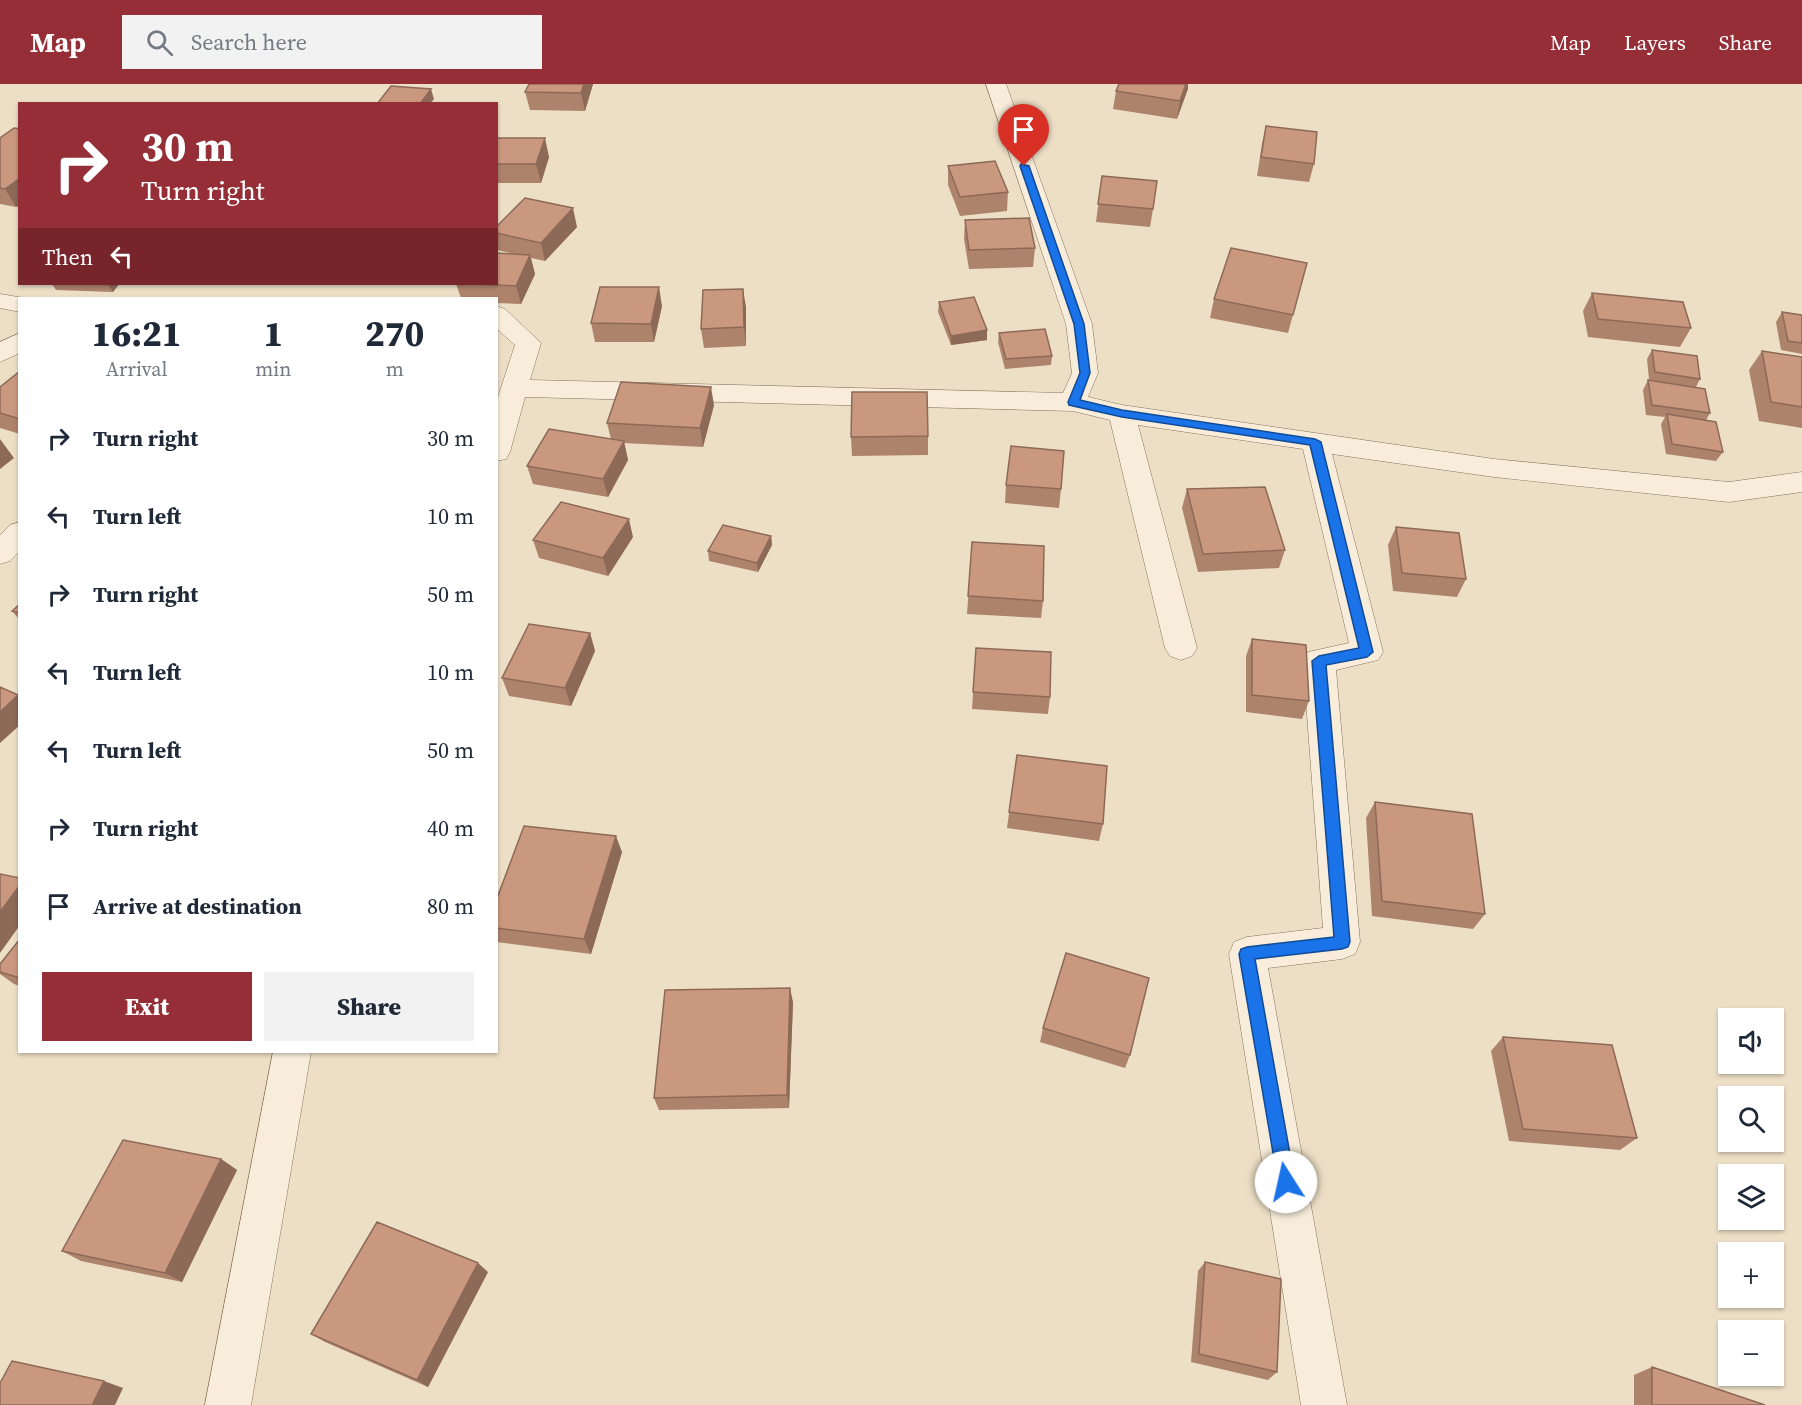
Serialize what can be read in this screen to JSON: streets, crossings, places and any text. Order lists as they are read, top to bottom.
{
  "page": {
    "header": "Map",
    "search": "Search here",
    "nav": ["Map", "Layers", "Share"],
    "turn": ["30 m", "Turn right"],
    "then": "Then",
    "eta": [
      "16:21",
      "Arrival",
      "1",
      "min",
      "270",
      "m"
    ],
    "list": [
      {
        "name": "Turn right",
        "value": "30 m"
      },
      {
        "name": "Turn left",
        "value": "10 m"
      },
      {
        "name": "Turn right",
        "value": "50 m"
      },
      {
        "name": "Turn left",
        "value": "10 m"
      },
      {
        "name": "Turn left",
        "value": "50 m"
      },
      {
        "name": "Turn right",
        "value": "40 m"
      },
      {
        "name": "Arrive at destination",
        "value": "80 m"
      }
    ],
    "buttons": ["Exit", "Share"],
    "map_buttons": ["+", "−"]
  }
}
